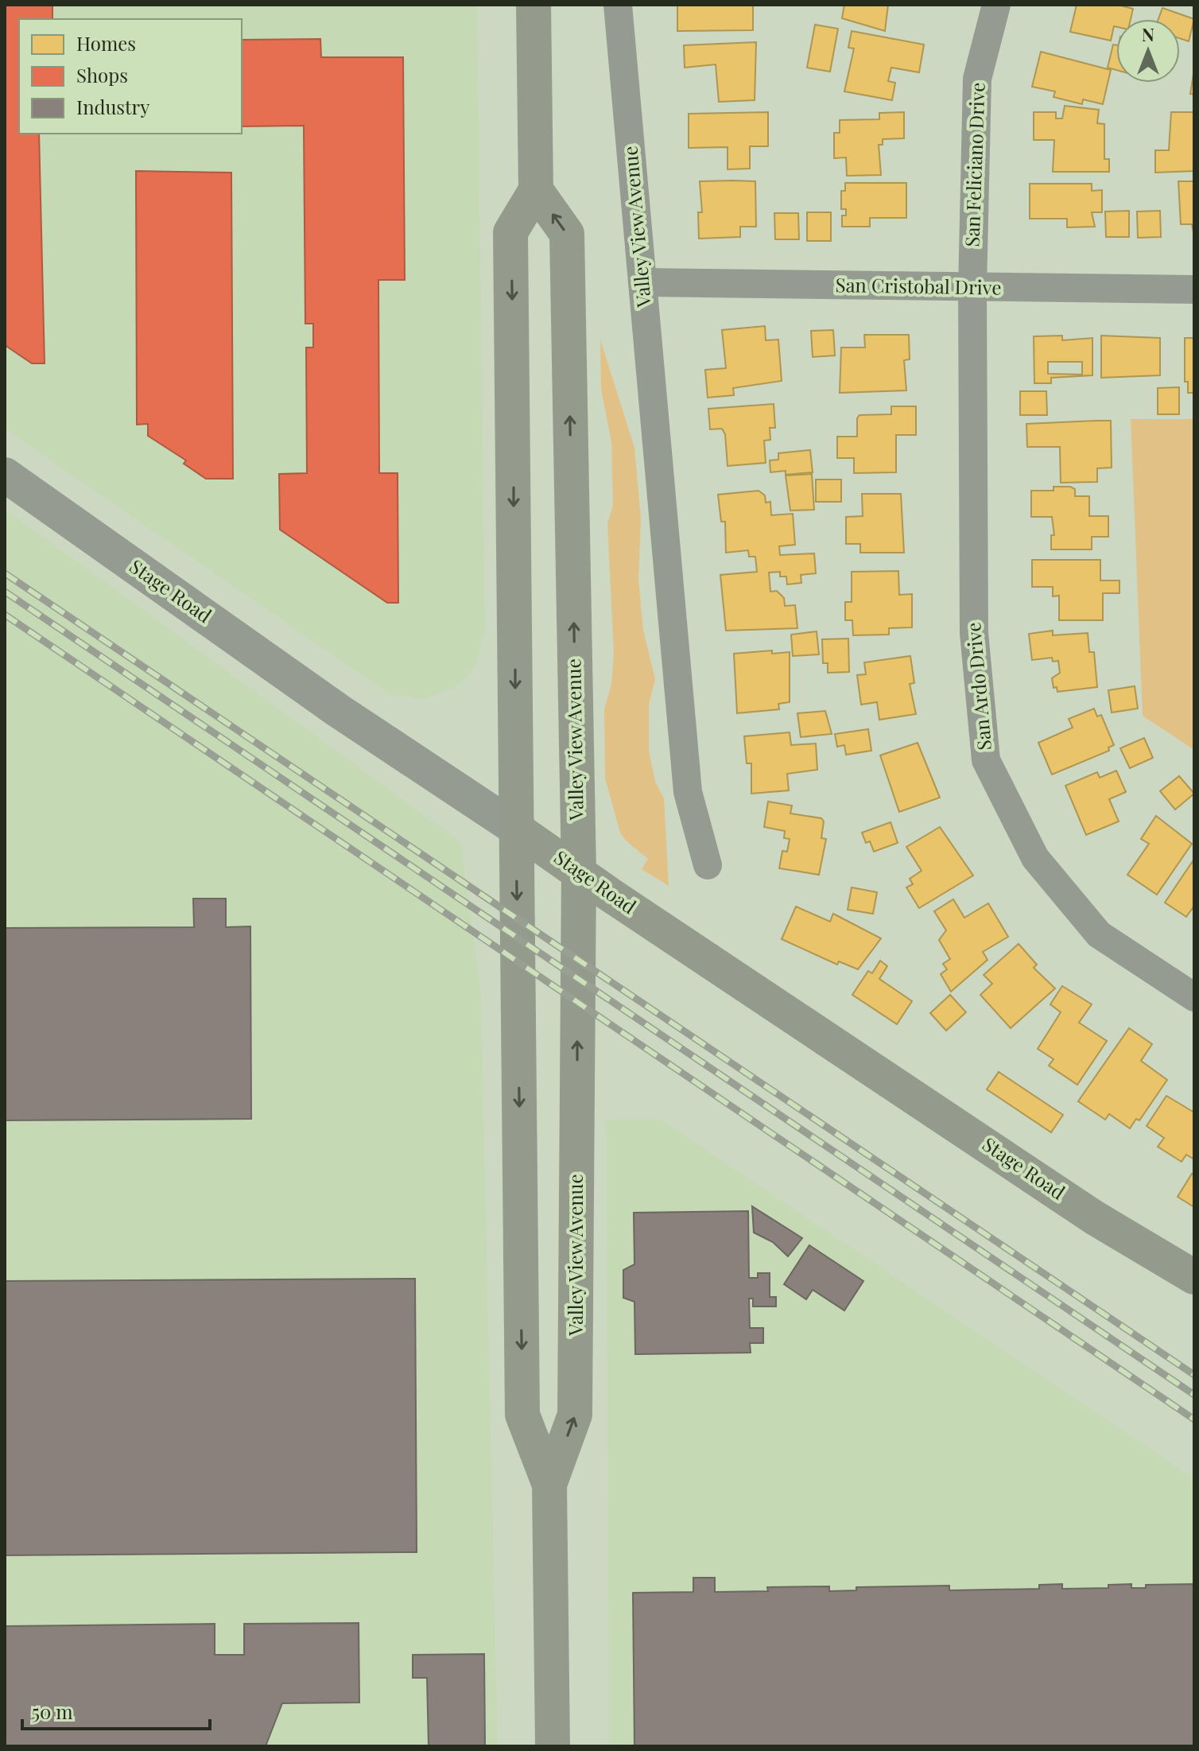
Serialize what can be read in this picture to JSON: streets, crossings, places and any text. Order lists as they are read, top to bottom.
{
  "streets": {
    "main road": ["Valley View Avenue", "Stage Road"],
    "street": ["San Feliciano Drive", "San Cristobal Drive", "San Ardo Drive"]
  },
  "crossings": [
    ["San Feliciano Drive", "San Cristobal Drive"],
    ["San Feliciano Drive", "San Ardo Drive"],
    ["Valley View Avenue", "San Cristobal Drive"],
    ["Valley View Avenue", "Stage Road"],
    ["San Cristobal Drive", "San Ardo Drive"]
  ],
  "legend": ["Homes", "Shops", "Industry"],
  "scale_bar": "50 m",
  "north": "top"
}
